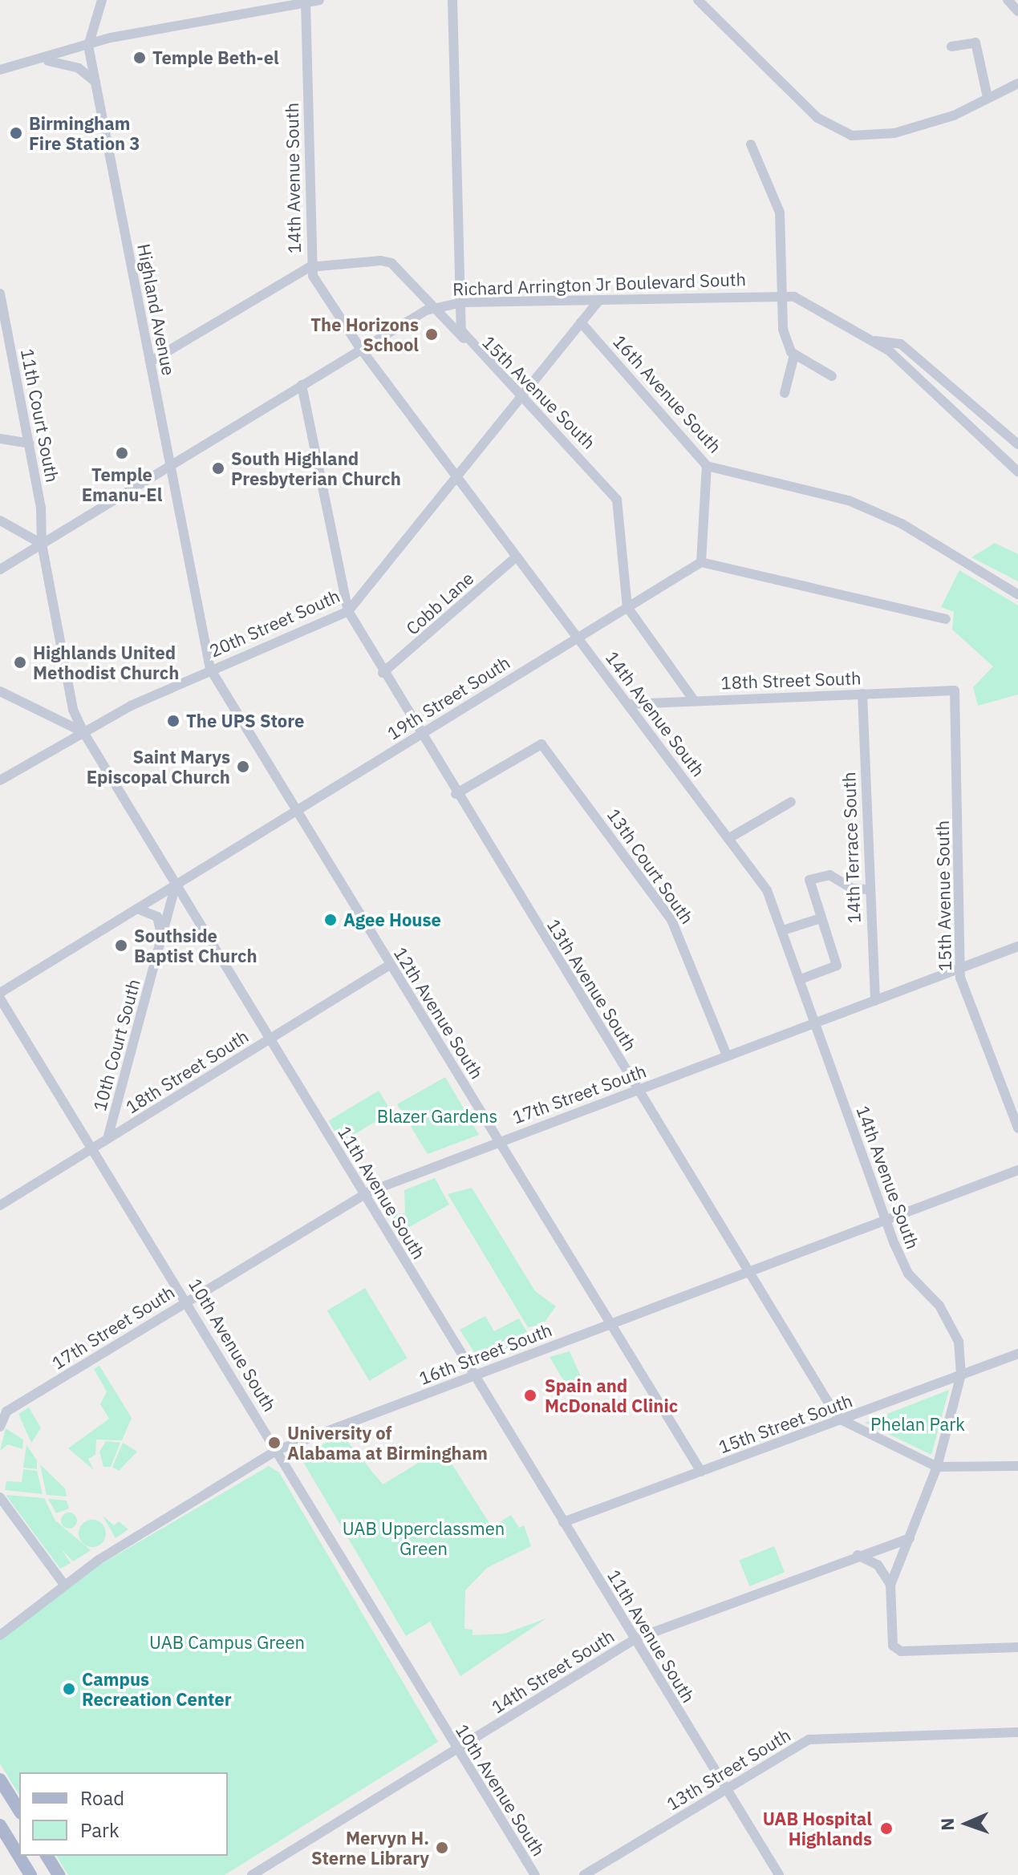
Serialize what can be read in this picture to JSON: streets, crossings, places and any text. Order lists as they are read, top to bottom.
{
  "streets": {
    "street": [
      "14th Avenue South",
      "Richard Arrington Jr Boulevard South",
      "Highland Avenue",
      "15th Avenue South",
      "16th Avenue South",
      "11th Court South",
      "Cobb Lane",
      "20th Street South",
      "18th Street South",
      "19th Street South",
      "14th Terrace South",
      "13th Court South",
      "13th Avenue South",
      "12th Avenue South",
      "10th Court South",
      "17th Street South",
      "11th Avenue South",
      "10th Avenue South",
      "16th Street South",
      "15th Street South",
      "14th Street South",
      "13th Street South"
    ]
  },
  "crossings": [
    ["14th Avenue South", "Richard Arrington Jr Boulevard South"],
    ["14th Avenue South", "Cobb Lane"],
    ["14th Avenue South", "20th Street South"],
    ["14th Avenue South", "18th Street South"],
    ["14th Avenue South", "19th Street South"],
    ["14th Avenue South", "17th Street South"],
    ["14th Avenue South", "16th Street South"],
    ["14th Avenue South", "15th Street South"],
    ["Richard Arrington Jr Boulevard South", "Highland Avenue"],
    ["Richard Arrington Jr Boulevard South", "15th Avenue South"],
    ["Richard Arrington Jr Boulevard South", "11th Court South"],
    ["Richard Arrington Jr Boulevard South", "20th Street South"],
    ["Richard Arrington Jr Boulevard South", "13th Avenue South"],
    ["Richard Arrington Jr Boulevard South", "11th Avenue South"],
    ["Highland Avenue", "20th Street South"],
    ["Highland Avenue", "12th Avenue South"],
    ["15th Avenue South", "20th Street South"],
    ["15th Avenue South", "18th Street South"],
    ["15th Avenue South", "19th Street South"],
    ["15th Avenue South", "17th Street South"],
    ["16th Avenue South", "20th Street South"],
    ["11th Court South", "11th Avenue South"],
    ["Cobb Lane", "13th Avenue South"],
    ["20th Street South", "13th Avenue South"],
    ["20th Street South", "12th Avenue South"],
    ["20th Street South", "11th Avenue South"],
    ["18th Street South", "14th Terrace South"],
    ["18th Street South", "12th Avenue South"],
    ["18th Street South", "10th Court South"],
    ["18th Street South", "11th Avenue South"],
    ["18th Street South", "10th Avenue South"],
    ["19th Street South", "13th Avenue South"],
    ["19th Street South", "12th Avenue South"],
    ["19th Street South", "10th Court South"],
    ["19th Street South", "11th Avenue South"],
    ["14th Terrace South", "17th Street South"],
    ["13th Court South", "13th Avenue South"],
    ["13th Court South", "17th Street South"],
    ["13th Avenue South", "17th Street South"],
    ["13th Avenue South", "16th Street South"],
    ["13th Avenue South", "15th Street South"],
    ["12th Avenue South", "17th Street South"],
    ["12th Avenue South", "16th Street South"],
    ["12th Avenue South", "15th Street South"],
    ["10th Court South", "11th Avenue South"],
    ["17th Street South", "11th Avenue South"],
    ["17th Street South", "10th Avenue South"],
    ["11th Avenue South", "16th Street South"],
    ["11th Avenue South", "15th Street South"],
    ["11th Avenue South", "14th Street South"],
    ["11th Avenue South", "13th Street South"],
    ["10th Avenue South", "16th Street South"],
    ["10th Avenue South", "14th Street South"]
  ],
  "parks": [
    "Blazer Gardens",
    "Phelan Park",
    "UAB Upperclassmen Green",
    "UAB Campus Green"
  ],
  "places": [
    "Temple Beth-el",
    "Birmingham Fire Station 3",
    "The Horizons School",
    "Temple Emanu-El",
    "South Highland Presbyterian Church",
    "Highlands United Methodist Church",
    "The UPS Store",
    "Saint Marys Episcopal Church",
    "Agee House",
    "Southside Baptist Church",
    "Spain and McDonald Clinic",
    "University of Alabama at Birmingham",
    "Campus Recreation Center",
    "UAB Hospital Highlands",
    "Mervyn H. Sterne Library"
  ],
  "legend": ["Road", "Park"],
  "north": "left"
}
